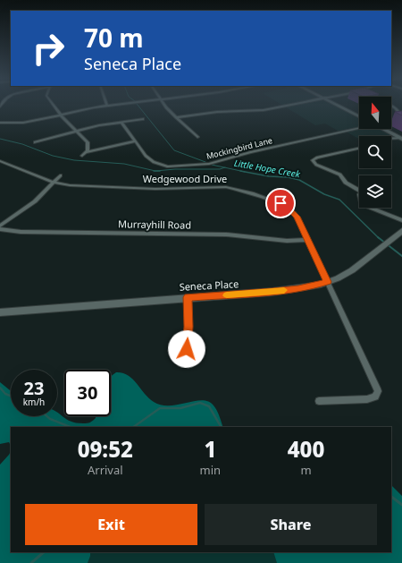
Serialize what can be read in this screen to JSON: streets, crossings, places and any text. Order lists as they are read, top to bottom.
{
  "streets": {
    "street": [
      "Mockingbird Lane",
      "Wedgewood Drive",
      "Murrayhill Road",
      "Seneca Place"
    ]
  },
  "crossings": [
    ["Wedgewood Drive", "Murrayhill Road"],
    ["Wedgewood Drive", "Seneca Place"]
  ],
  "water": ["Little Hope Creek"],
  "north": "top",
  "page": {
    "turn": ["70 m", "Seneca Place"],
    "speed": "23 km/h",
    "limit": "30",
    "eta": [
      "09:52",
      "Arrival",
      "1",
      "min",
      "400",
      "m"
    ],
    "buttons": ["Exit", "Share"]
  }
}
